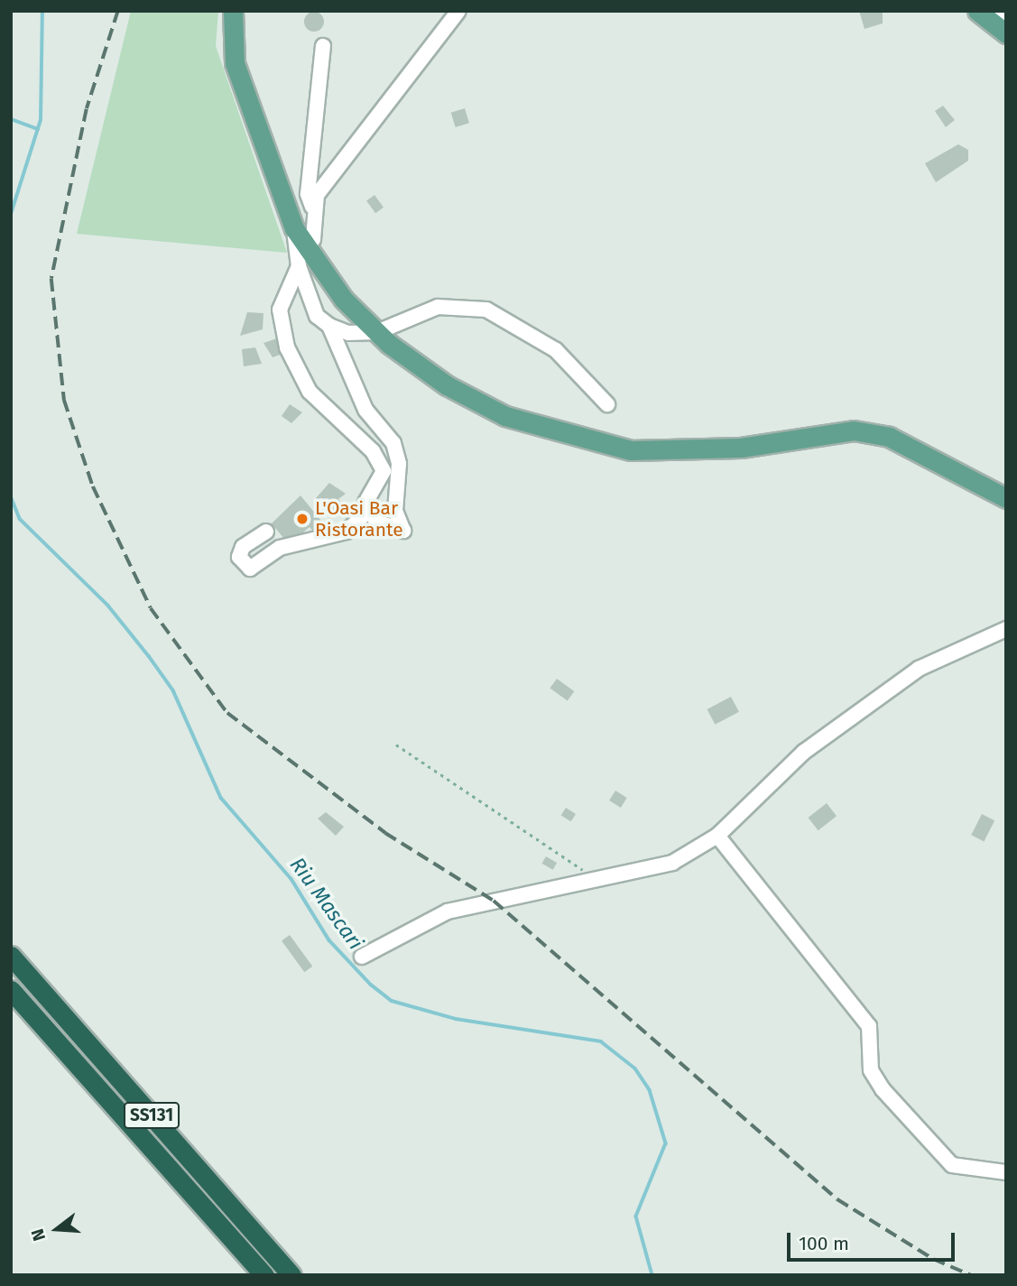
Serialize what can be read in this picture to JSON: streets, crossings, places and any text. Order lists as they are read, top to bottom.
{
  "streets": {
    "highway": ["SS131"]
  },
  "water": ["Riu Mascari"],
  "places": ["L'Oasi Bar Ristorante"],
  "scale_bar": "100 m",
  "north": "left"
}
